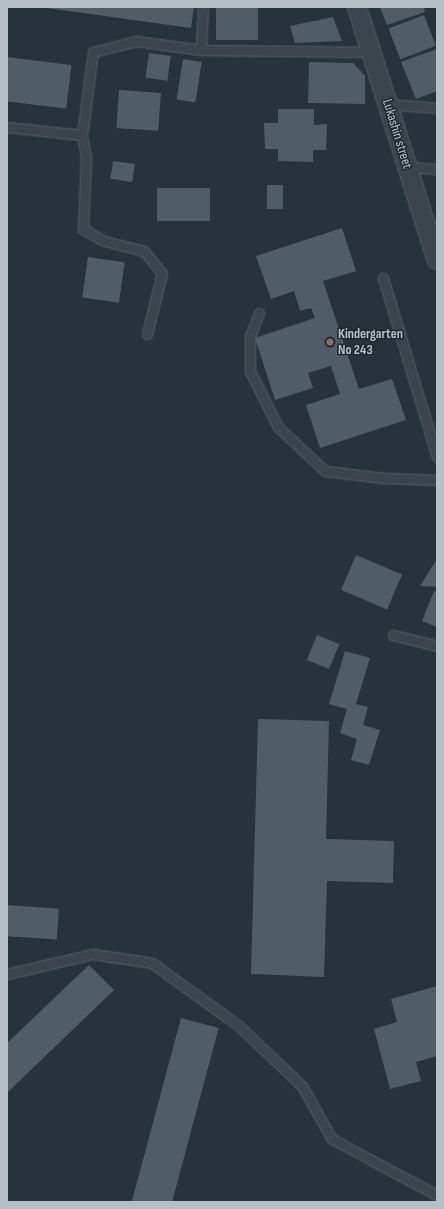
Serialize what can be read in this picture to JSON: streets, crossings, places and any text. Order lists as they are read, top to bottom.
{
  "streets": {
    "street": ["Lukashin street"]
  },
  "places": ["Kindergarten No 243"]
}
